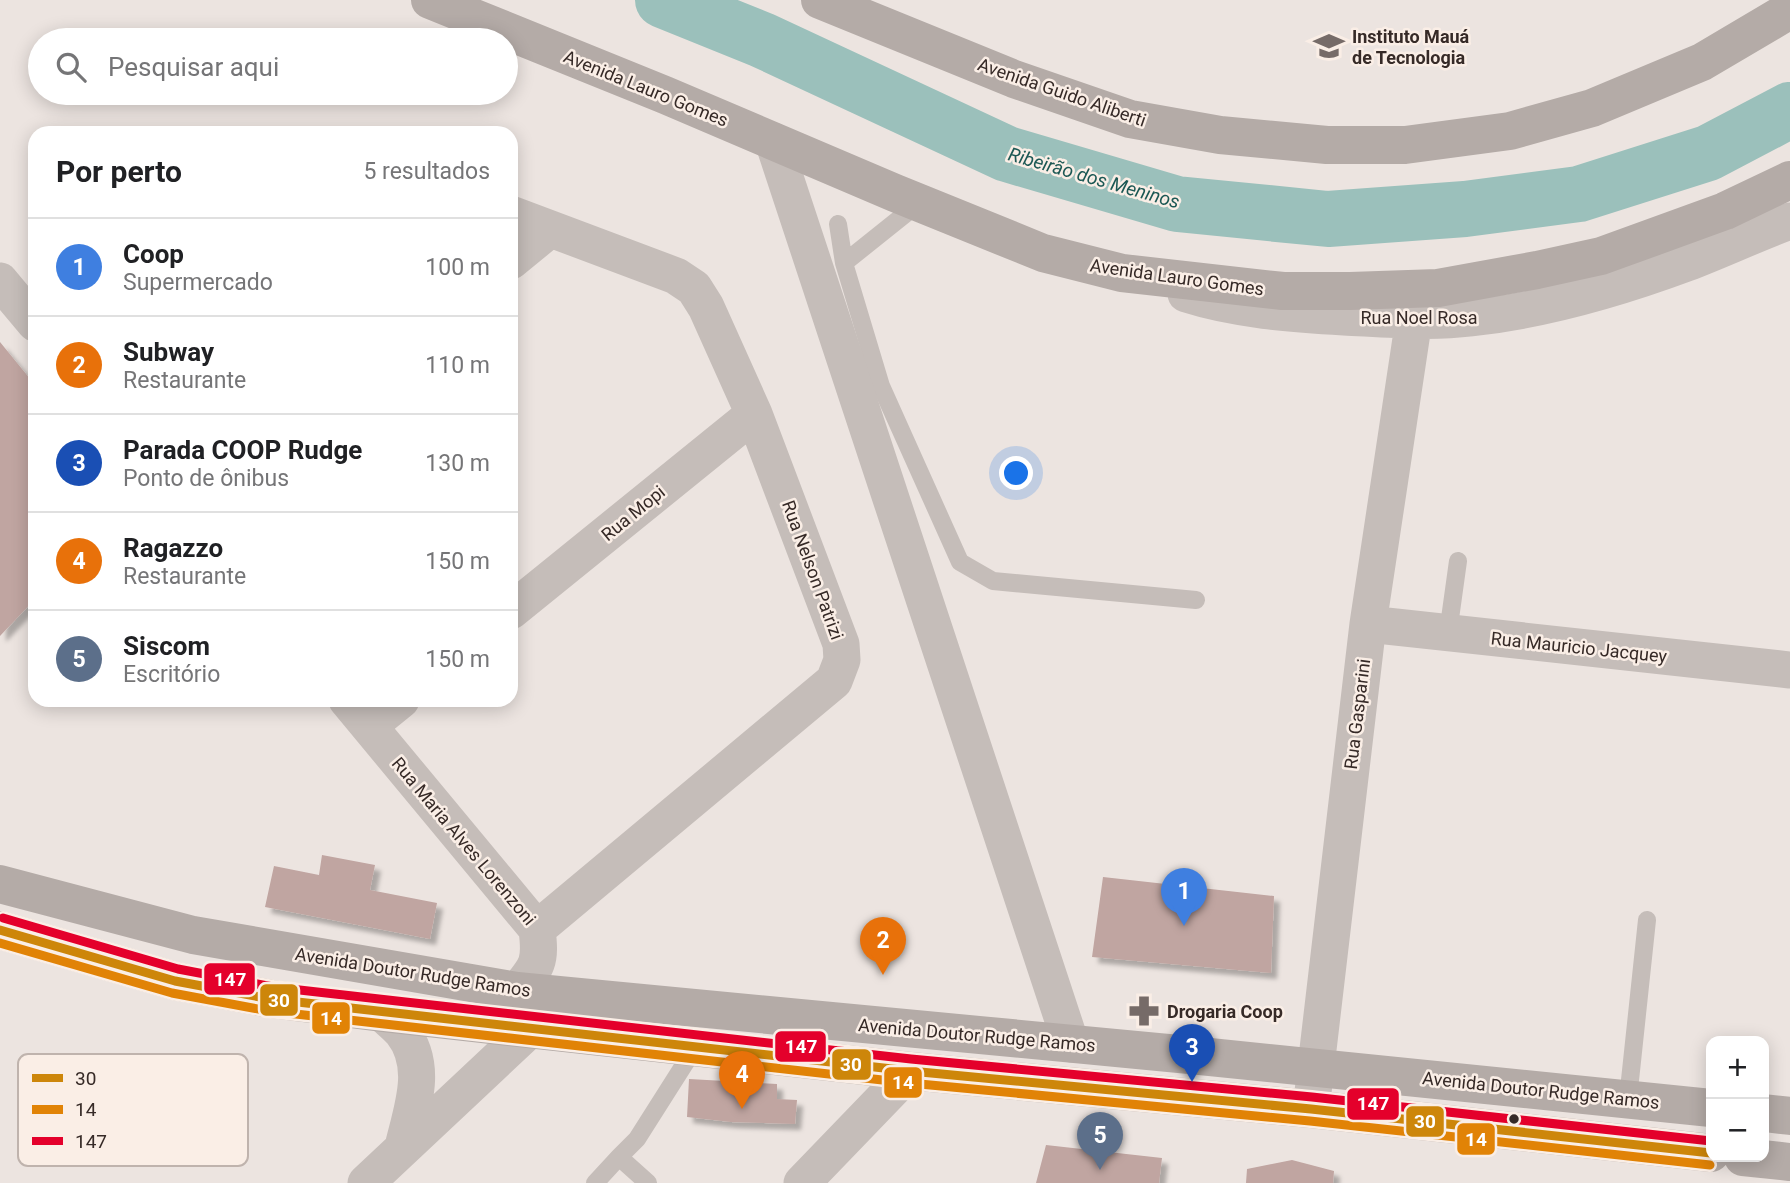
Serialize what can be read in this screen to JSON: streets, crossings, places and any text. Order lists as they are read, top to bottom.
{
  "streets": {
    "main road": ["Avenida Lauro Gomes", "Avenida Guido Aliberti", "Avenida Doutor Rudge Ramos"],
    "street": [
      "Rua Noel Rosa",
      "Rua Mopi",
      "Rua Nelson Patrizi",
      "Rua Mauricio Jacquey",
      "Rua Gasparini",
      "Rua Maria Alves Lorenzoni"
    ]
  },
  "crossings": [
    ["Avenida Lauro Gomes", "Rua Noel Rosa"],
    ["Rua Noel Rosa", "Rua Gasparini"],
    ["Rua Mopi", "Rua Nelson Patrizi"],
    ["Rua Nelson Patrizi", "Rua Maria Alves Lorenzoni"],
    ["Rua Mauricio Jacquey", "Rua Gasparini"],
    ["Rua Gasparini", "Avenida Doutor Rudge Ramos"],
    ["Rua Maria Alves Lorenzoni", "Avenida Doutor Rudge Ramos"]
  ],
  "water": ["Ribeirão dos Meninos"],
  "places": {
    "school or university": ["Instituto Mauá de Tecnologia"],
    "pharmacy": ["Drogaria Coop"]
  },
  "lines": ["transit line 147", "transit line 30", "transit line 14"],
  "legend": ["30", "14", "147"],
  "page": {
    "search": "Pesquisar aqui",
    "heading": ["Por perto", "5 resultados"],
    "list": [
      {
        "mark": "1",
        "name": "Coop",
        "note": "Supermercado",
        "value": "100 m"
      },
      {
        "mark": "2",
        "name": "Subway",
        "note": "Restaurante",
        "value": "110 m"
      },
      {
        "mark": "3",
        "name": "Parada COOP Rudge",
        "note": "Ponto de ônibus",
        "value": "130 m"
      },
      {
        "mark": "4",
        "name": "Ragazzo",
        "note": "Restaurante",
        "value": "150 m"
      },
      {
        "mark": "5",
        "name": "Siscom",
        "note": "Escritório",
        "value": "150 m"
      }
    ],
    "pins": [
      "1",
      "2",
      "3",
      "4",
      "5"
    ],
    "map_buttons": ["+", "−"]
  }
}
